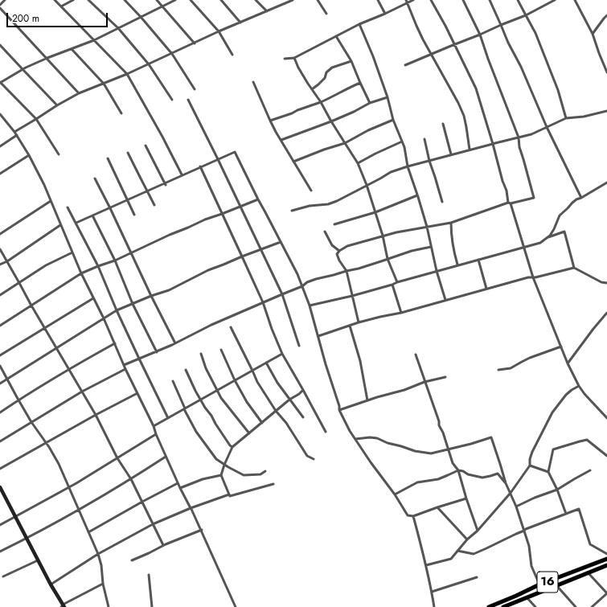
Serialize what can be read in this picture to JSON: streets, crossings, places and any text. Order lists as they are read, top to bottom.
{
  "streets": {
    "main road": ["16"]
  },
  "scale_bar": "200 m"
}
